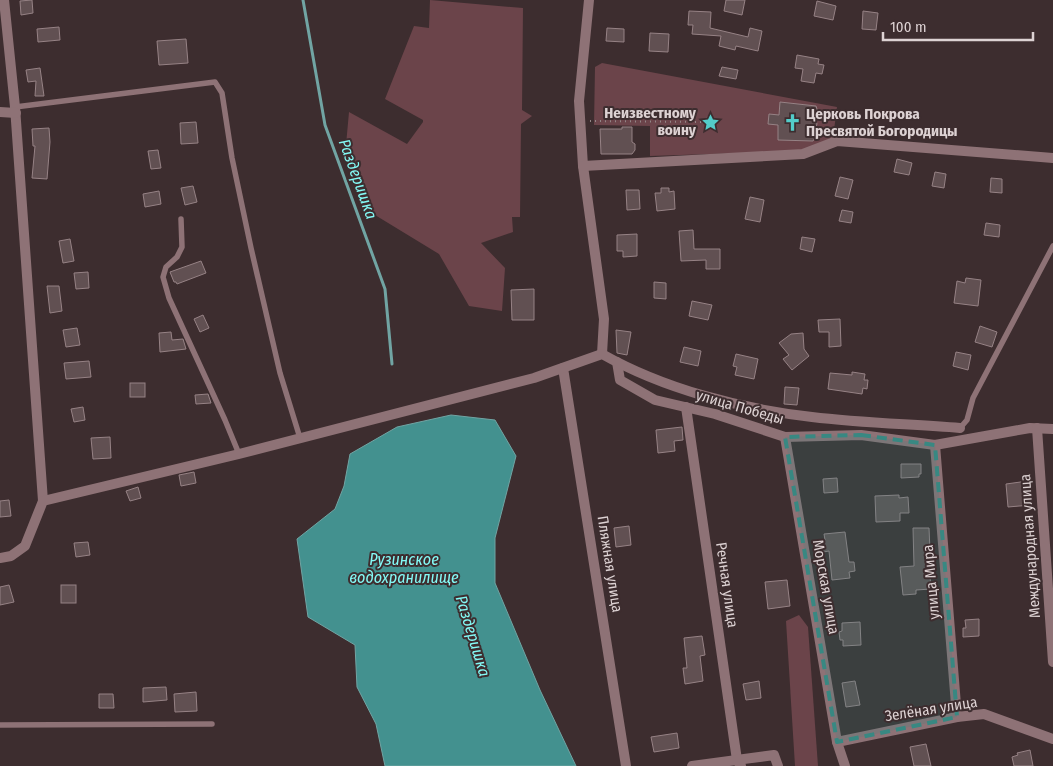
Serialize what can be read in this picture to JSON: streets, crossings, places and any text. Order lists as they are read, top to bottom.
{
  "streets": {
    "street": [
      "улица Победы",
      "Международная улица",
      "Пляжная улица",
      "улица Мира",
      "Речная улица",
      "Морская улица",
      "Зелёная улица"
    ]
  },
  "crossings": [
    ["улица Победы", "Международная улица"],
    ["улица Победы", "улица Мира"],
    ["улица Победы", "Речная улица"],
    ["улица Победы", "Морская улица"],
    ["улица Мира", "Зелёная улица"],
    ["Морская улица", "Зелёная улица"]
  ],
  "water": ["Раздеришка", "Рузинское водохранилище"],
  "places": {
    "place": ["Неизвестному воину"],
    "church": ["Церковь Покрова Пресвятой Богородицы"]
  },
  "scale_bar": "100 m"
}
